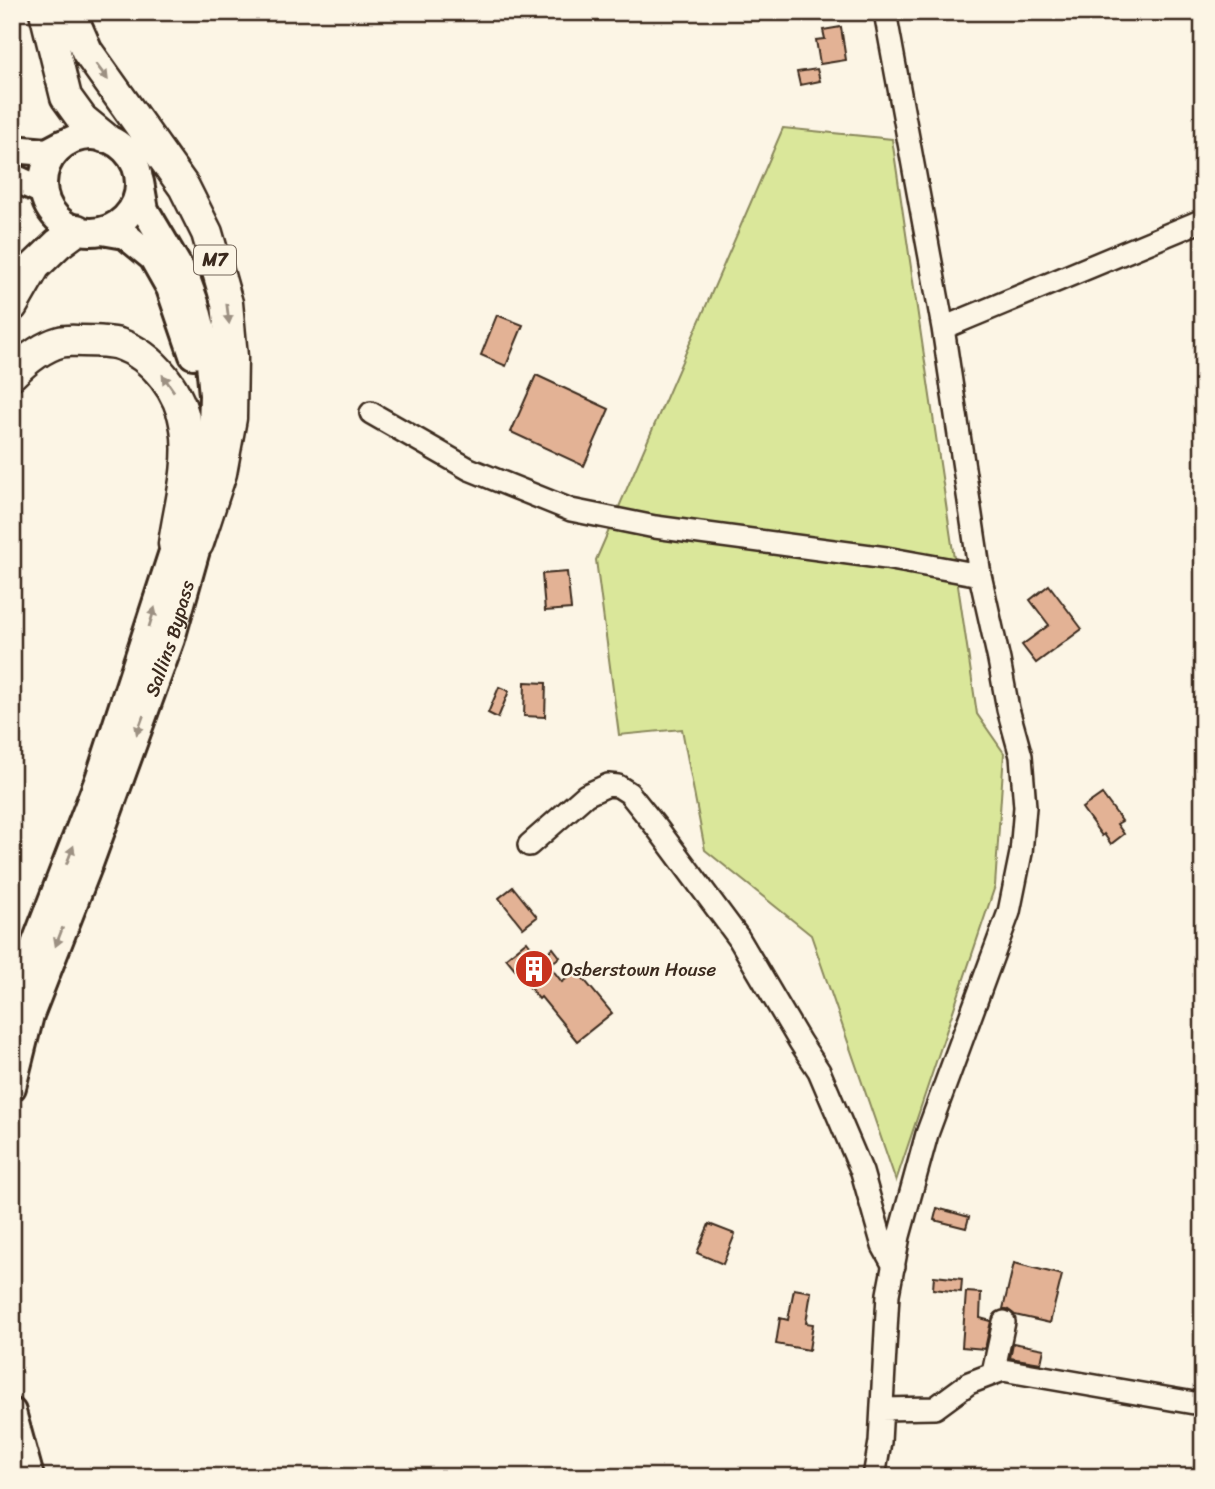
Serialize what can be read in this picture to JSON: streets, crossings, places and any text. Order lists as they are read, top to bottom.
{
  "streets": {
    "highway": ["M7"],
    "main road": ["Sallins Bypass"]
  },
  "crossings": [
    ["M7", "Sallins Bypass"]
  ],
  "places": {
    "building": ["Osberstown House"]
  }
}
